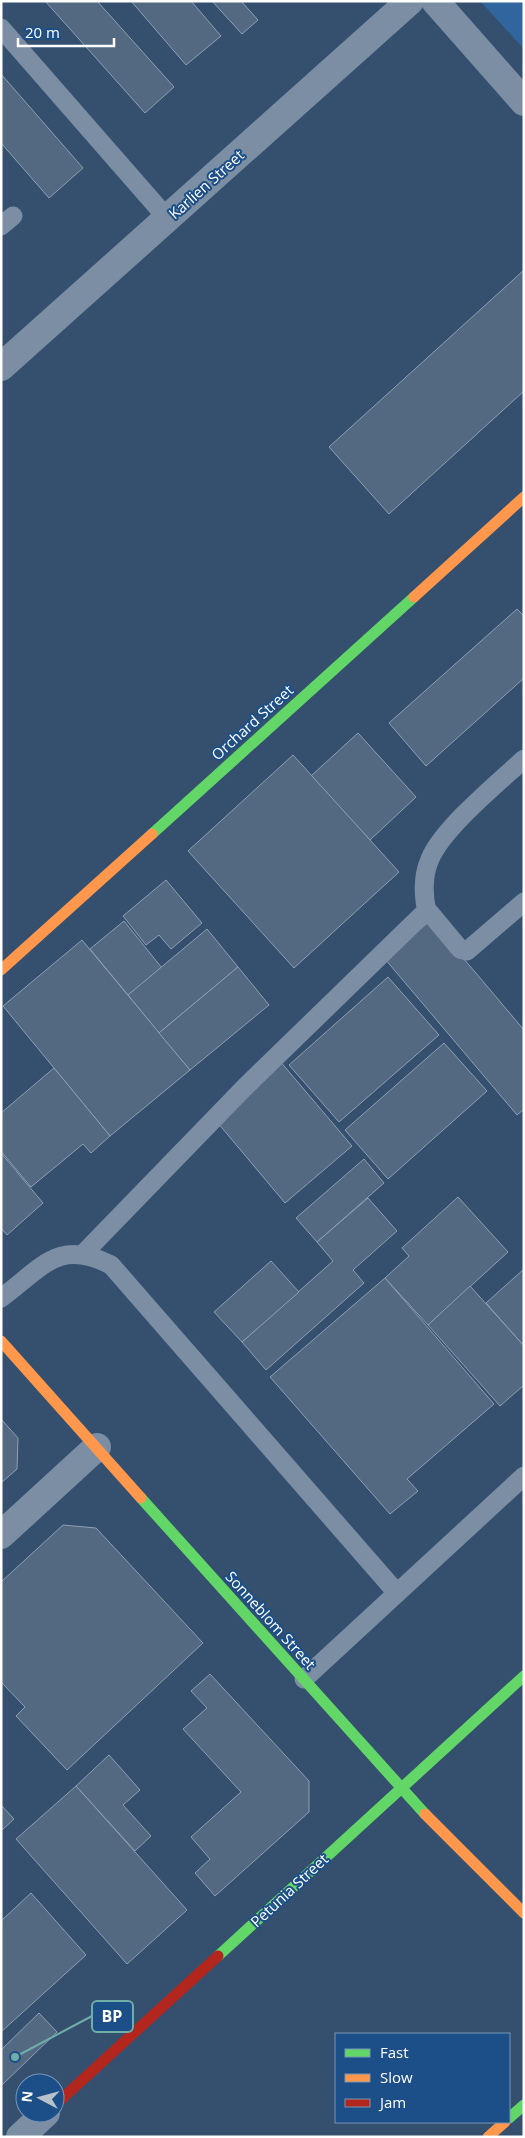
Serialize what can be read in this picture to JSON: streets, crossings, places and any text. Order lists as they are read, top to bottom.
{
  "streets": {
    "street": [
      "Karlien Street",
      "Orchard Street",
      "Sonneblom Street",
      "Petunia Street"
    ]
  },
  "crossings": [
    ["Sonneblom Street", "Petunia Street"]
  ],
  "places": ["BP"],
  "legend": ["Fast", "Slow", "Jam"],
  "scale_bar": "20 m",
  "north": "left"
}
